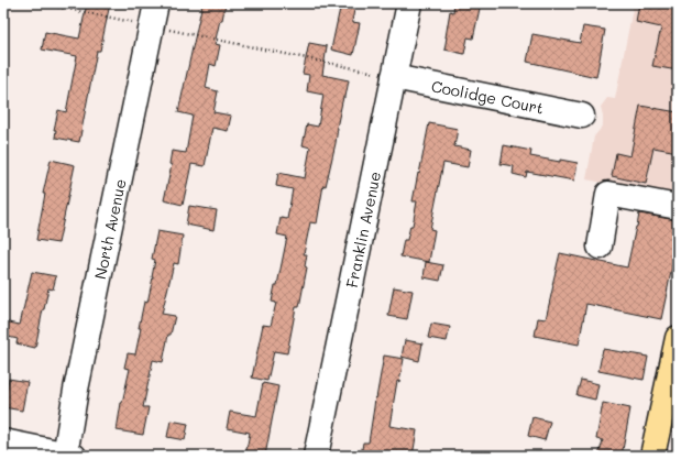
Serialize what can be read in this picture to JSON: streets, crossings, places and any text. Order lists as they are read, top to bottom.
{
  "streets": {
    "street": ["Coolidge Court", "North Avenue", "Franklin Avenue"]
  },
  "crossings": [
    ["Coolidge Court", "Franklin Avenue"]
  ]
}
